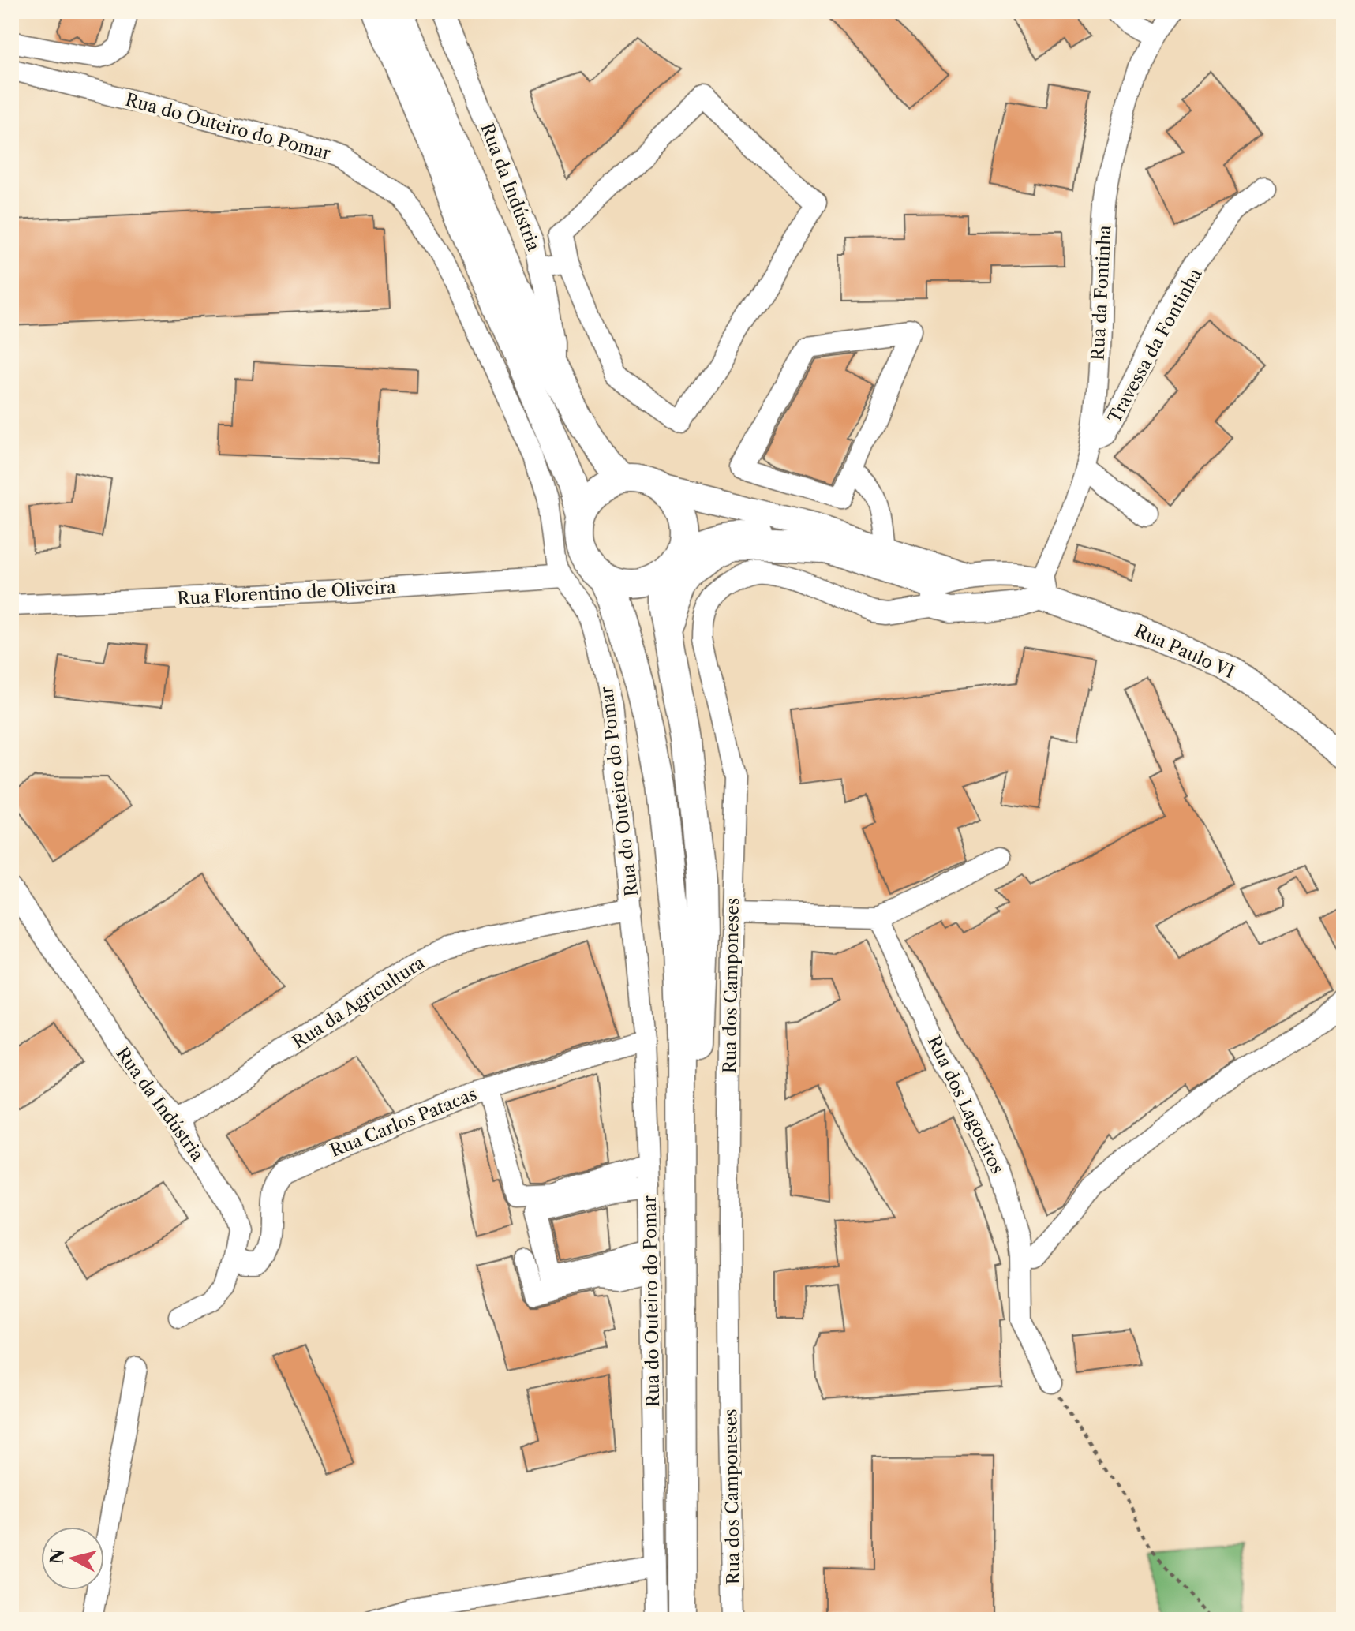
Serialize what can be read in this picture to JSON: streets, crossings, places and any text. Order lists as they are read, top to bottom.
{
  "streets": {
    "main road": ["Rua Paulo VI"],
    "street": [
      "Rua do Outeiro do Pomar",
      "Rua da Indústria",
      "Rua da Fontinha",
      "Travessa da Fontinha",
      "Rua Florentino de Oliveira",
      "Rua dos Camponeses",
      "Rua da Agricultura",
      "Rua dos Lagoeiros",
      "Rua Carlos Patacas"
    ]
  },
  "crossings": [
    ["Rua do Outeiro do Pomar", "Rua Florentino de Oliveira"],
    ["Rua do Outeiro do Pomar", "Rua da Agricultura"],
    ["Rua do Outeiro do Pomar", "Rua Carlos Patacas"],
    ["Rua da Indústria", "Rua da Agricultura"],
    ["Rua da Indústria", "Rua Carlos Patacas"],
    ["Rua da Fontinha", "Travessa da Fontinha"],
    ["Rua da Fontinha", "Rua Paulo VI"],
    ["Rua Paulo VI", "Rua dos Camponeses"]
  ],
  "north": "left"
}
